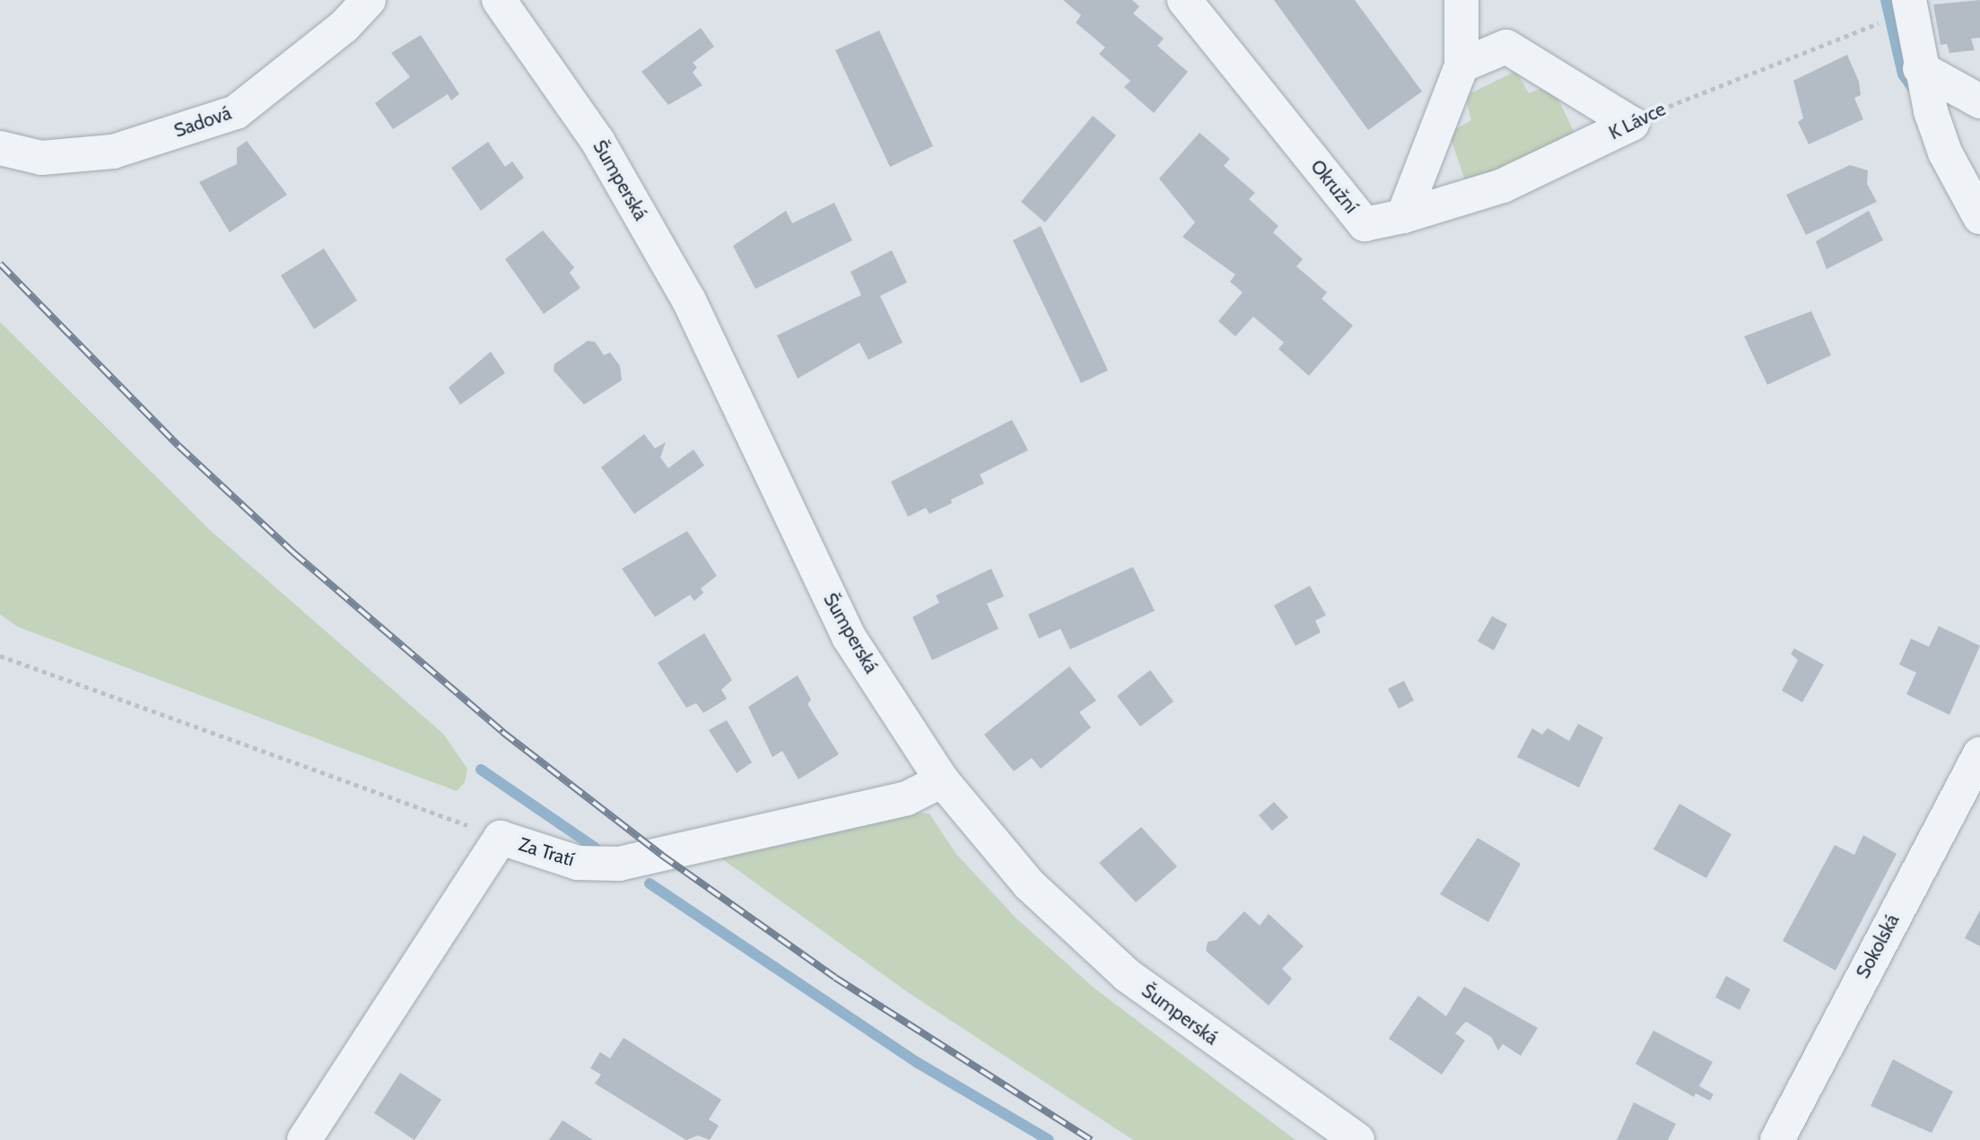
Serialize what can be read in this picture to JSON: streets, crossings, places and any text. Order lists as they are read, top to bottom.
{
  "streets": {
    "street": [
      "K Lávce",
      "Sadová",
      "Šumperská",
      "Okružní",
      "Za Tratí",
      "Sokolská"
    ]
  },
  "crossings": [
    ["K Lávce", "Okružní"],
    ["Šumperská", "Za Tratí"]
  ]
}
